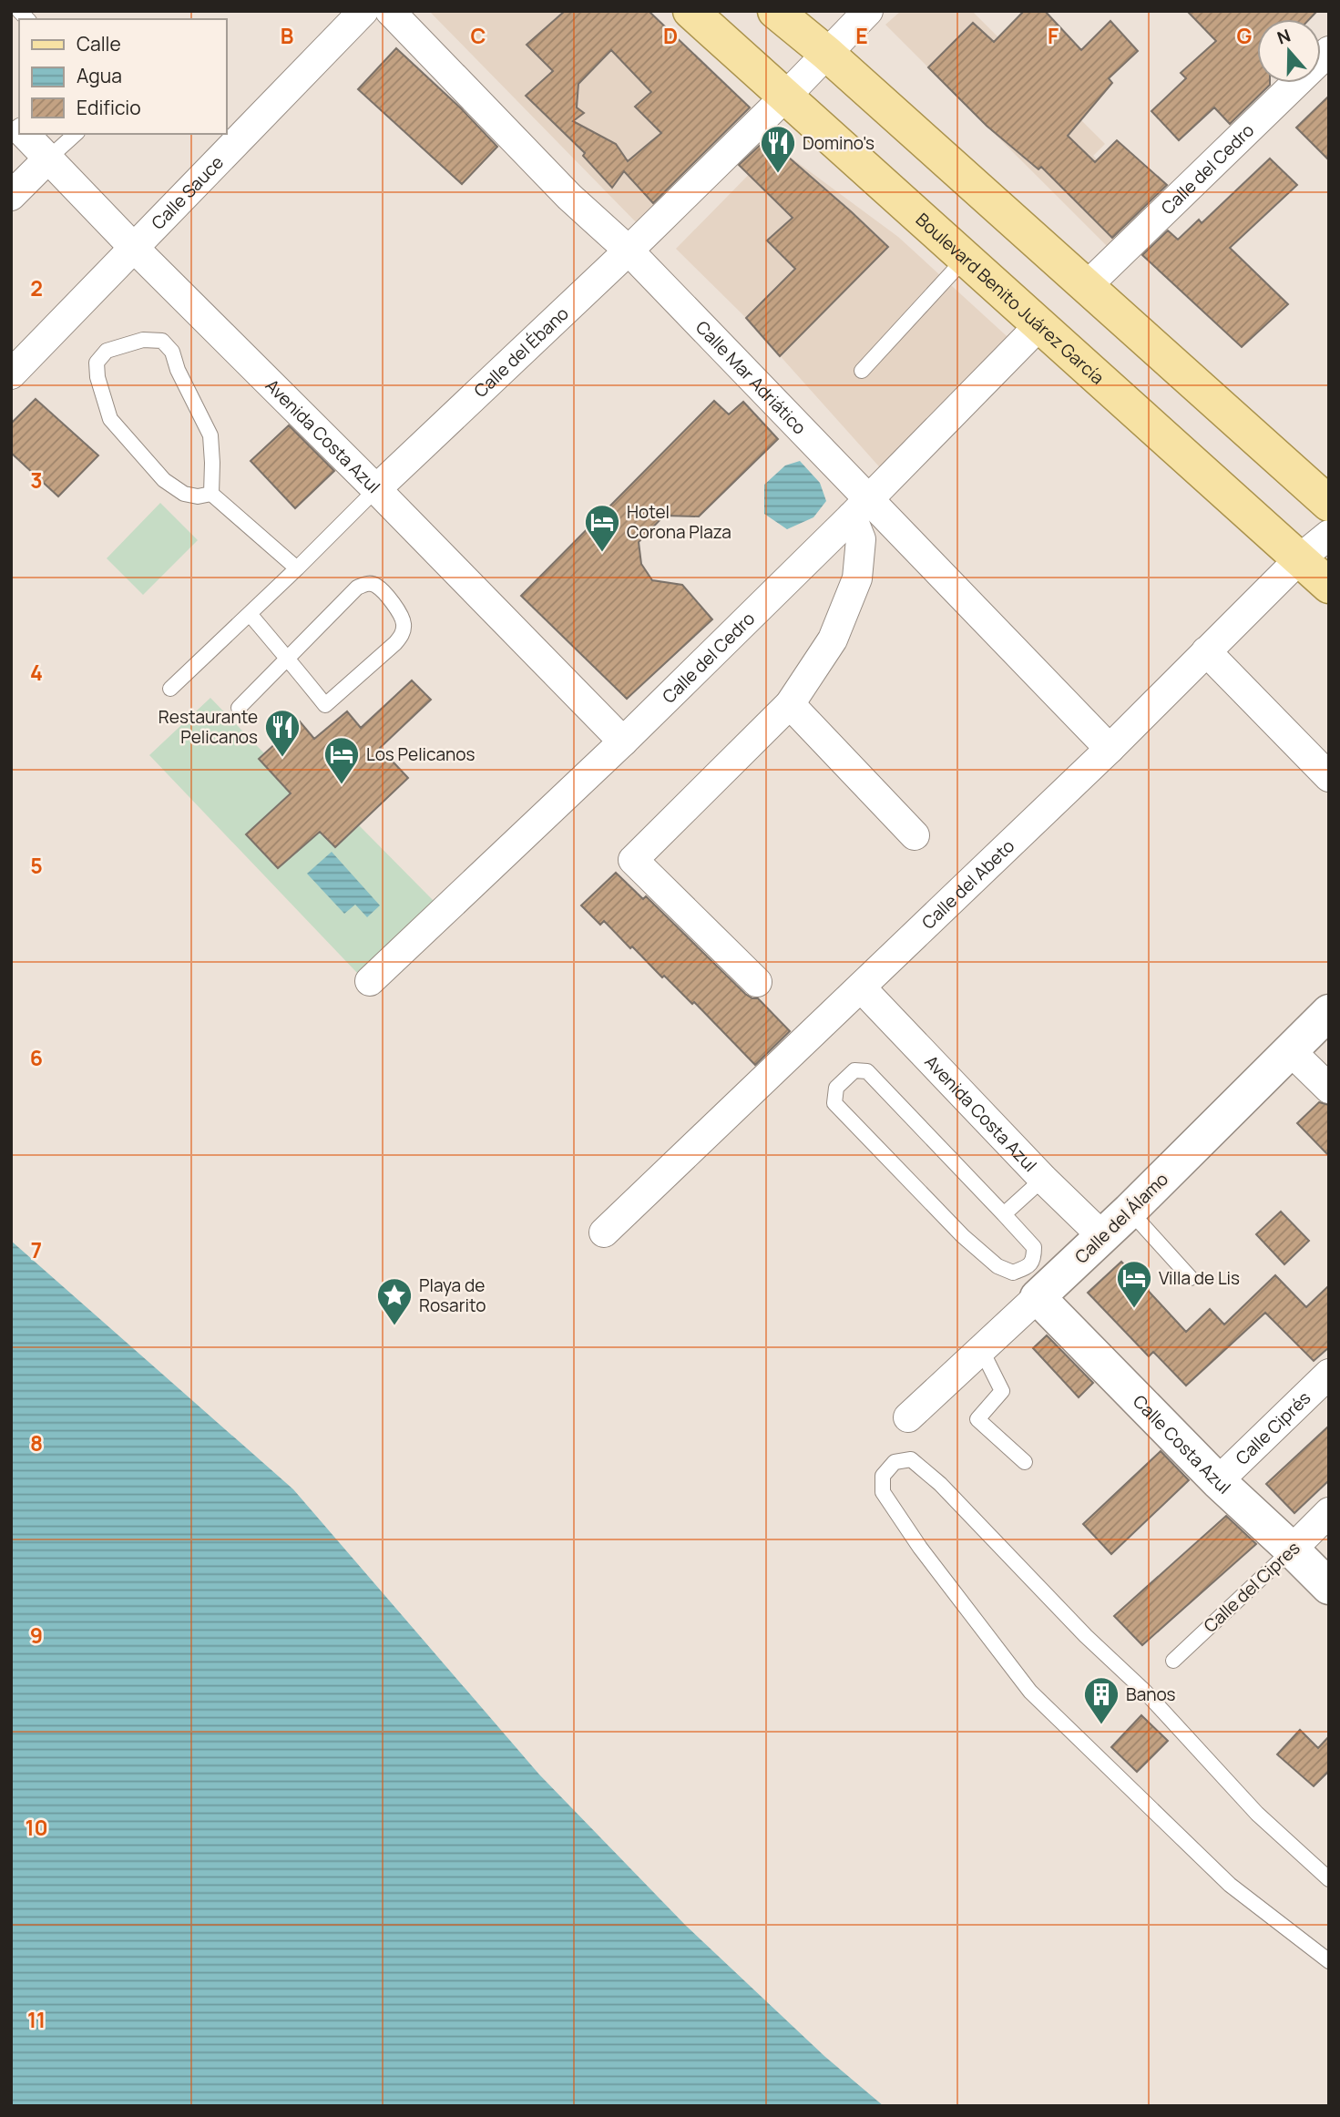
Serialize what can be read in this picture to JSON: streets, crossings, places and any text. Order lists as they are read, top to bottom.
{
  "streets": {
    "main road": ["Boulevard Benito Juárez García"],
    "street": [
      "Calle del Cedro",
      "Calle Sauce",
      "Calle del Ébano",
      "Calle Mar Adriático",
      "Avenida Costa Azul",
      "Calle del Abeto",
      "Calle del Álamo",
      "Calle Ciprés",
      "Calle Costa Azul",
      "Calle del Cipres"
    ]
  },
  "crossings": [
    ["Calle del Cedro", "Boulevard Benito Juárez García"],
    ["Calle del Cedro", "Calle Mar Adriático"],
    ["Calle del Cedro", "Avenida Costa Azul"],
    ["Calle Sauce", "Avenida Costa Azul"],
    ["Boulevard Benito Juárez García", "Calle del Ébano"],
    ["Boulevard Benito Juárez García", "Calle del Abeto"],
    ["Calle del Ébano", "Calle Mar Adriático"],
    ["Calle del Ébano", "Avenida Costa Azul"],
    ["Calle Mar Adriático", "Calle del Abeto"],
    ["Avenida Costa Azul", "Calle del Abeto"],
    ["Avenida Costa Azul", "Calle del Álamo"],
    ["Calle del Álamo", "Calle Costa Azul"],
    ["Calle Ciprés", "Calle Costa Azul"],
    ["Calle Costa Azul", "Calle del Cipres"]
  ],
  "places": {
    "restaurant": ["Domino's", "Restaurante Pelicanos"],
    "hotel": ["Hotel Corona Plaza", "Los Pelicanos", "Villa de Lis"],
    "place": ["Playa de Rosarito"],
    "building": ["Banos"]
  },
  "legend": ["Calle", "Agua", "Edificio"],
  "north": "top",
  "grid": {
    "columns": [
      "B",
      "C",
      "D",
      "E",
      "F",
      "G"
    ],
    "rows": [
      "2",
      "3",
      "4",
      "5",
      "6",
      "7",
      "8",
      "9",
      "10",
      "11"
    ]
  }
}
